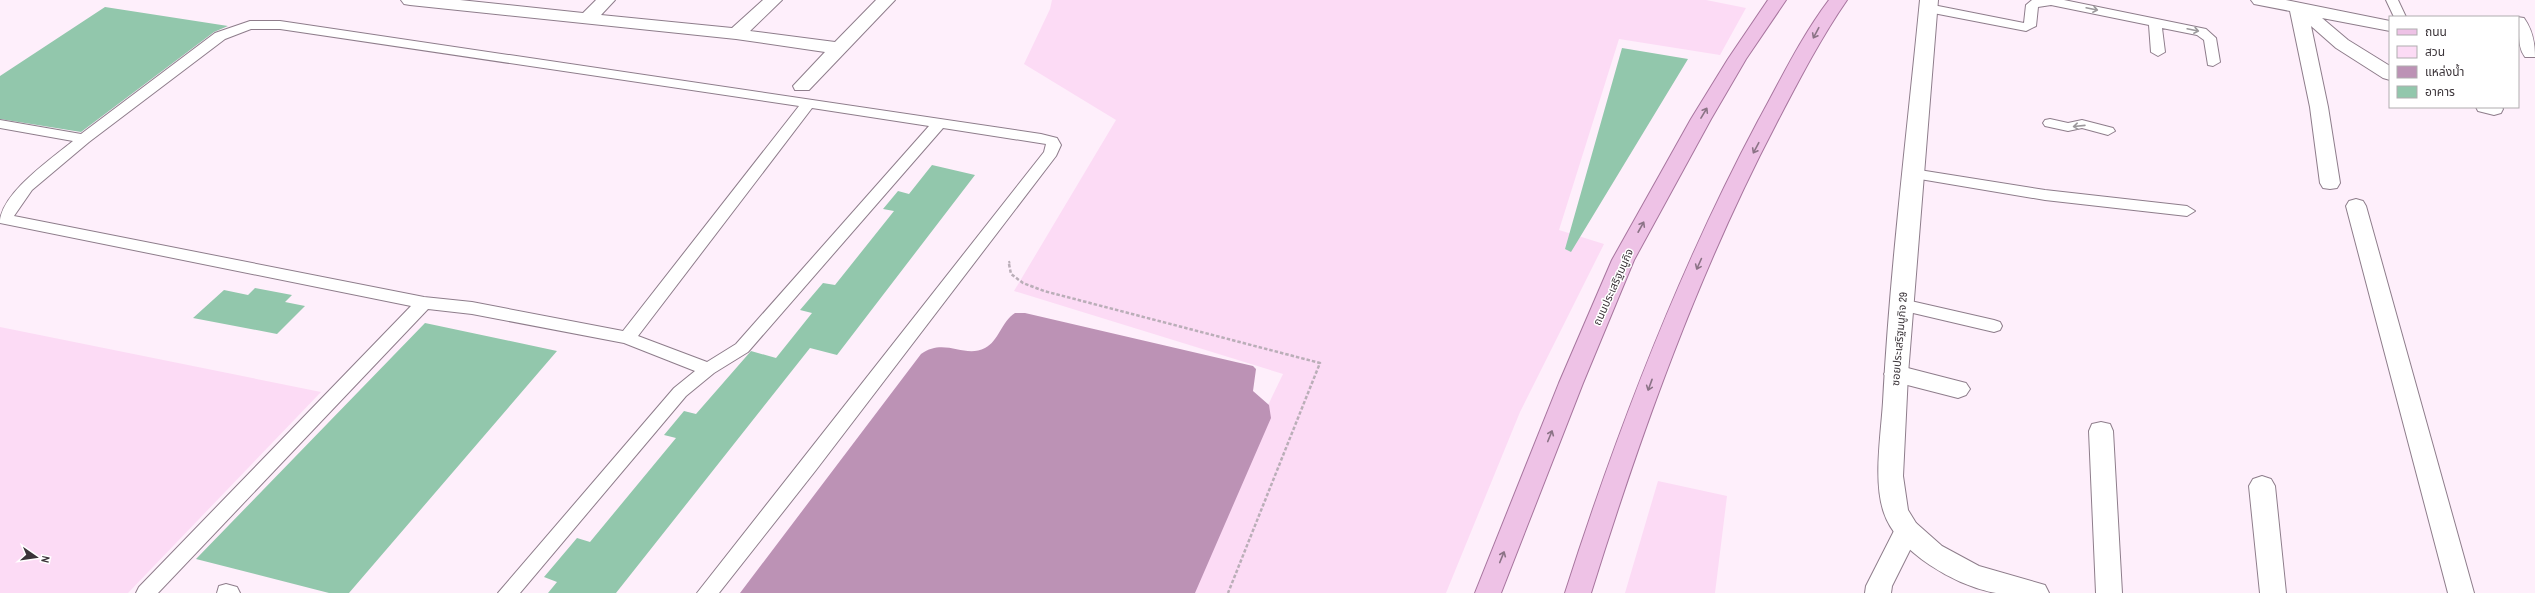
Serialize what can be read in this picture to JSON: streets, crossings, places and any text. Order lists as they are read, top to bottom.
{
  "streets": {
    "main road": ["ถนนประเสริฐมนูกิจ"],
    "street": ["ซอยประเสริฐมนูกิจ 29"]
  },
  "legend": [
    "ถนน",
    "สวน",
    "แหล่งน้ำ",
    "อาคาร"
  ],
  "north": "right"
}
